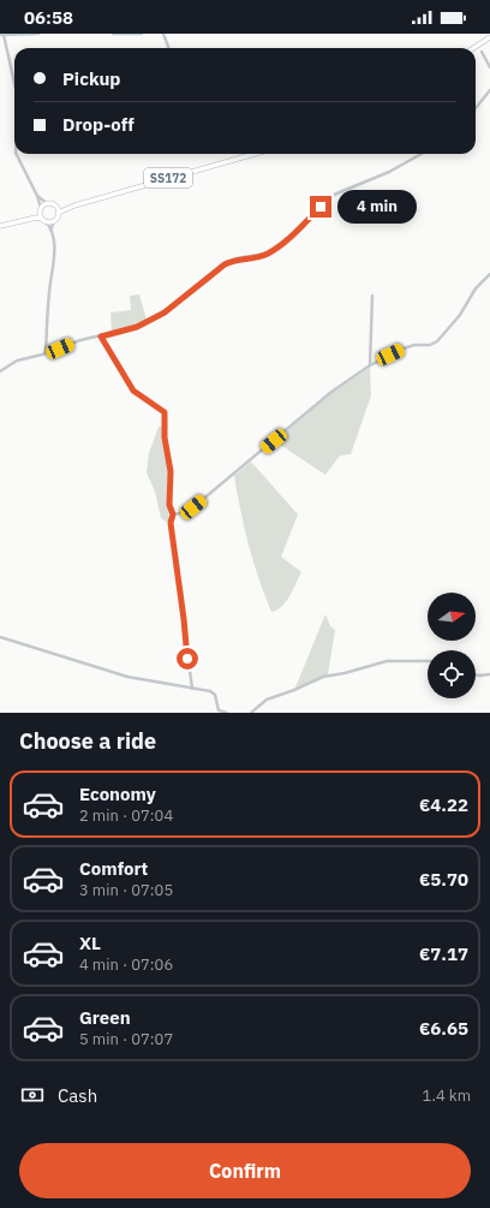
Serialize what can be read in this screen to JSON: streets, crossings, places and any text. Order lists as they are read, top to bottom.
{
  "streets": {
    "main road": ["SS172"]
  },
  "north": "right",
  "page": {
    "status": "06:58",
    "banner": ["Pickup", "Drop-off"],
    "bubble": "4 min",
    "heading": "Choose a ride",
    "list": [
      {
        "name": "Economy",
        "note": "2 min · 07:04",
        "value": "€4.22"
      },
      {
        "name": "Comfort",
        "note": "3 min · 07:05",
        "value": "€5.70"
      },
      {
        "name": "XL",
        "note": "4 min · 07:06",
        "value": "€7.17"
      },
      {
        "name": "Green",
        "note": "5 min · 07:07",
        "value": "€6.65"
      }
    ],
    "pay": ["Cash", "1.4 km"],
    "buttons": "Confirm"
  }
}
